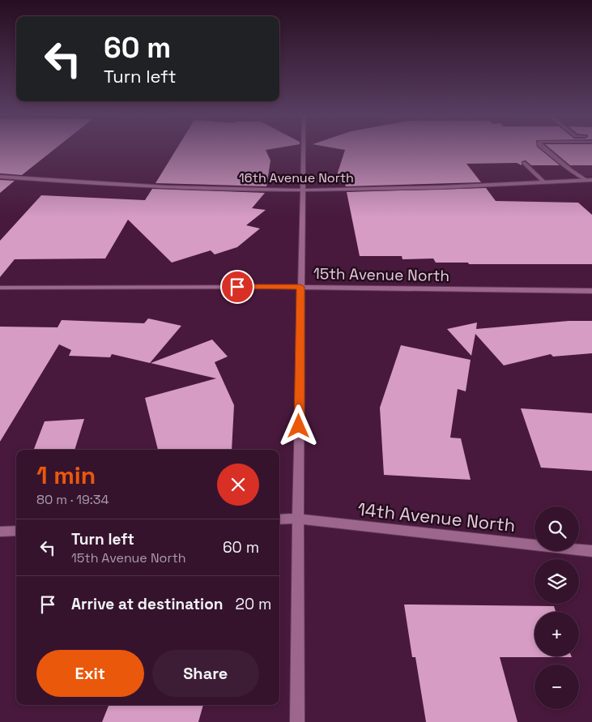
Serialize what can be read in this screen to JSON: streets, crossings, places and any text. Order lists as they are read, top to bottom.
{
  "streets": {
    "street": ["16th Avenue North", "15th Avenue North", "14th Avenue North"]
  },
  "page": {
    "turn": ["60 m", "Turn left"],
    "heading": ["1 min", "80 m · 19:34"],
    "map_buttons": ["+", "−"],
    "list": [
      {
        "name": "Turn left",
        "note": "15th Avenue North",
        "value": "60 m"
      },
      {
        "name": "Arrive at destination",
        "value": "20 m"
      }
    ],
    "buttons": ["Exit", "Share"]
  }
}
